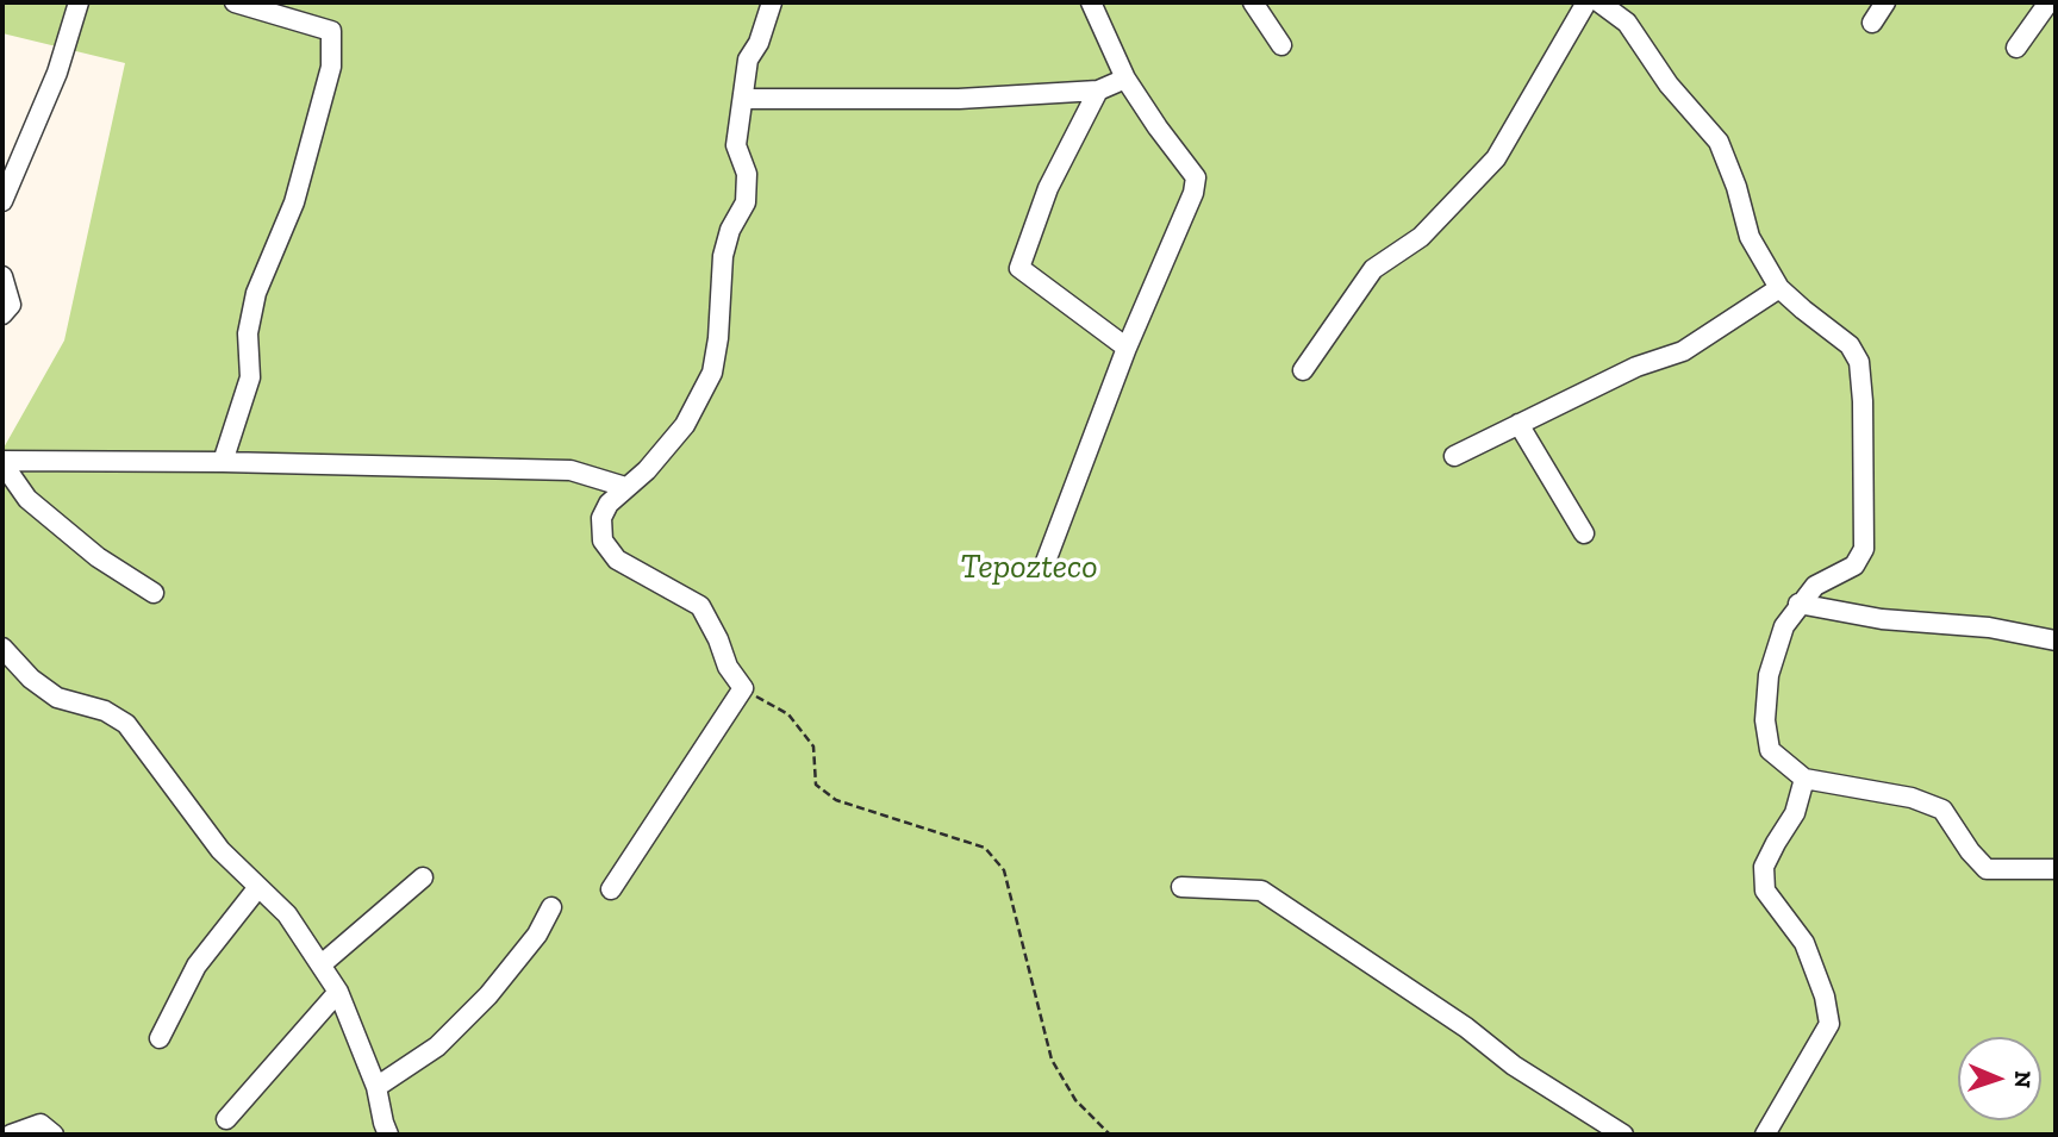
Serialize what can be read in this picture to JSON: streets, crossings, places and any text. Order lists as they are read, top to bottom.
{
  "parks": ["Tepozteco"],
  "north": "right"
}
